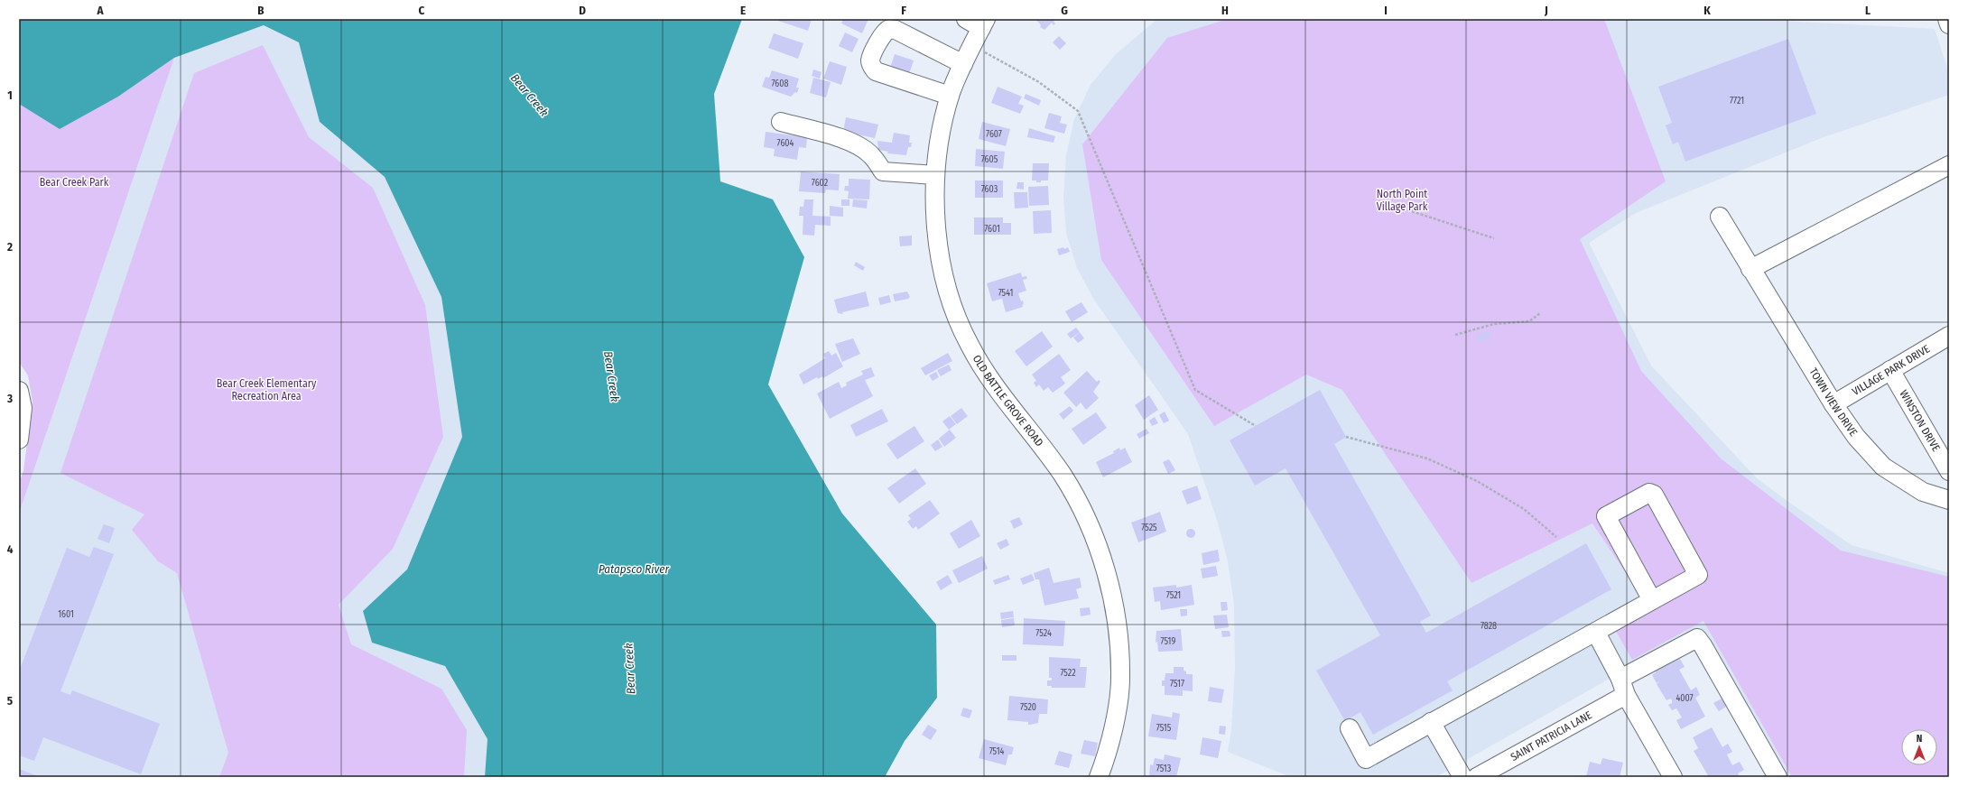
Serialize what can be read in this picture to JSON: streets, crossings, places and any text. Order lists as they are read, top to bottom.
{
  "streets": {
    "street": [
      "VILLAGE PARK DRIVE",
      "OLD BATTLE GROVE ROAD",
      "TOWN VIEW DRIVE",
      "WINSTON DRIVE",
      "SAINT PATRICIA LANE"
    ]
  },
  "crossings": [
    ["VILLAGE PARK DRIVE", "TOWN VIEW DRIVE"],
    ["VILLAGE PARK DRIVE", "WINSTON DRIVE"]
  ],
  "water": ["Bear Creek", "Patapsco River"],
  "parks": ["Bear Creek Park", "North Point Village Park", "Bear Creek Elementary Recreation Area"],
  "house_numbers": [
    "7608",
    "7721",
    "7607",
    "7604",
    "7605",
    "7602",
    "7603",
    "7601",
    "7541",
    "7525",
    "7521",
    "1601",
    "7828",
    "7524",
    "7519",
    "7522",
    "7517",
    "4007",
    "7520",
    "7515",
    "7514",
    "7513"
  ],
  "north": "top",
  "grid": {
    "columns": [
      "A",
      "B",
      "C",
      "D",
      "E",
      "F",
      "G",
      "H",
      "I",
      "J",
      "K",
      "L"
    ],
    "rows": [
      "1",
      "2",
      "3",
      "4",
      "5"
    ]
  }
}
